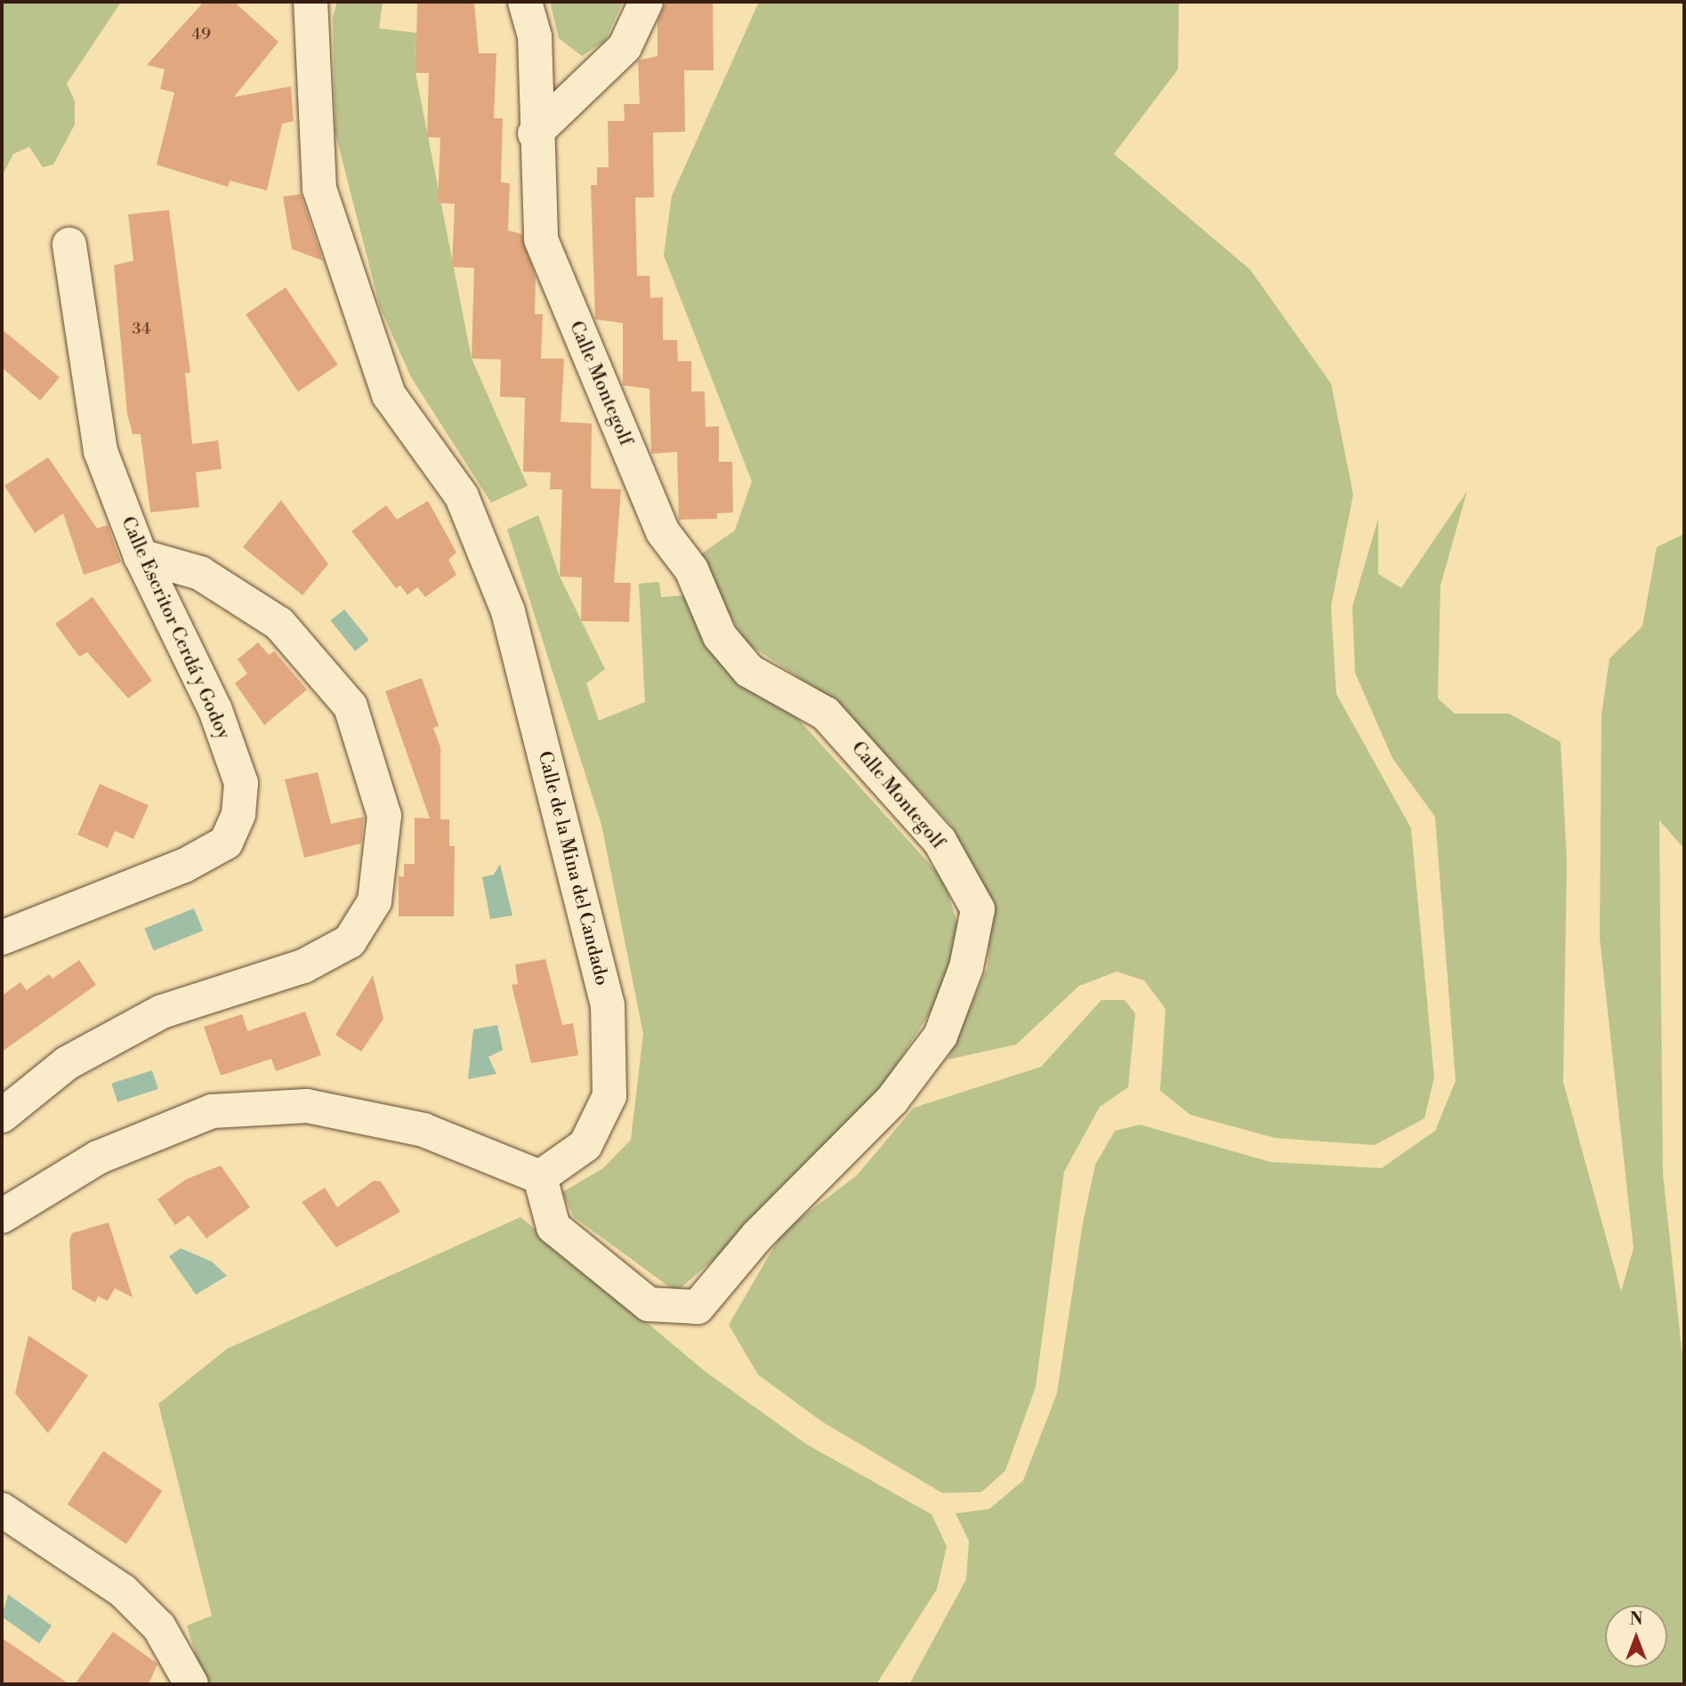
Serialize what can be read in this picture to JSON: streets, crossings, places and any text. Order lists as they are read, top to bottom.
{
  "streets": {
    "street": ["Calle Montegolf", "Calle Escritor Cerdá y Godoy", "Calle de la Mina del Candado"]
  },
  "crossings": [
    ["Calle Montegolf", "Calle de la Mina del Candado"]
  ],
  "house_numbers": ["49", "34"],
  "north": "top"
}
